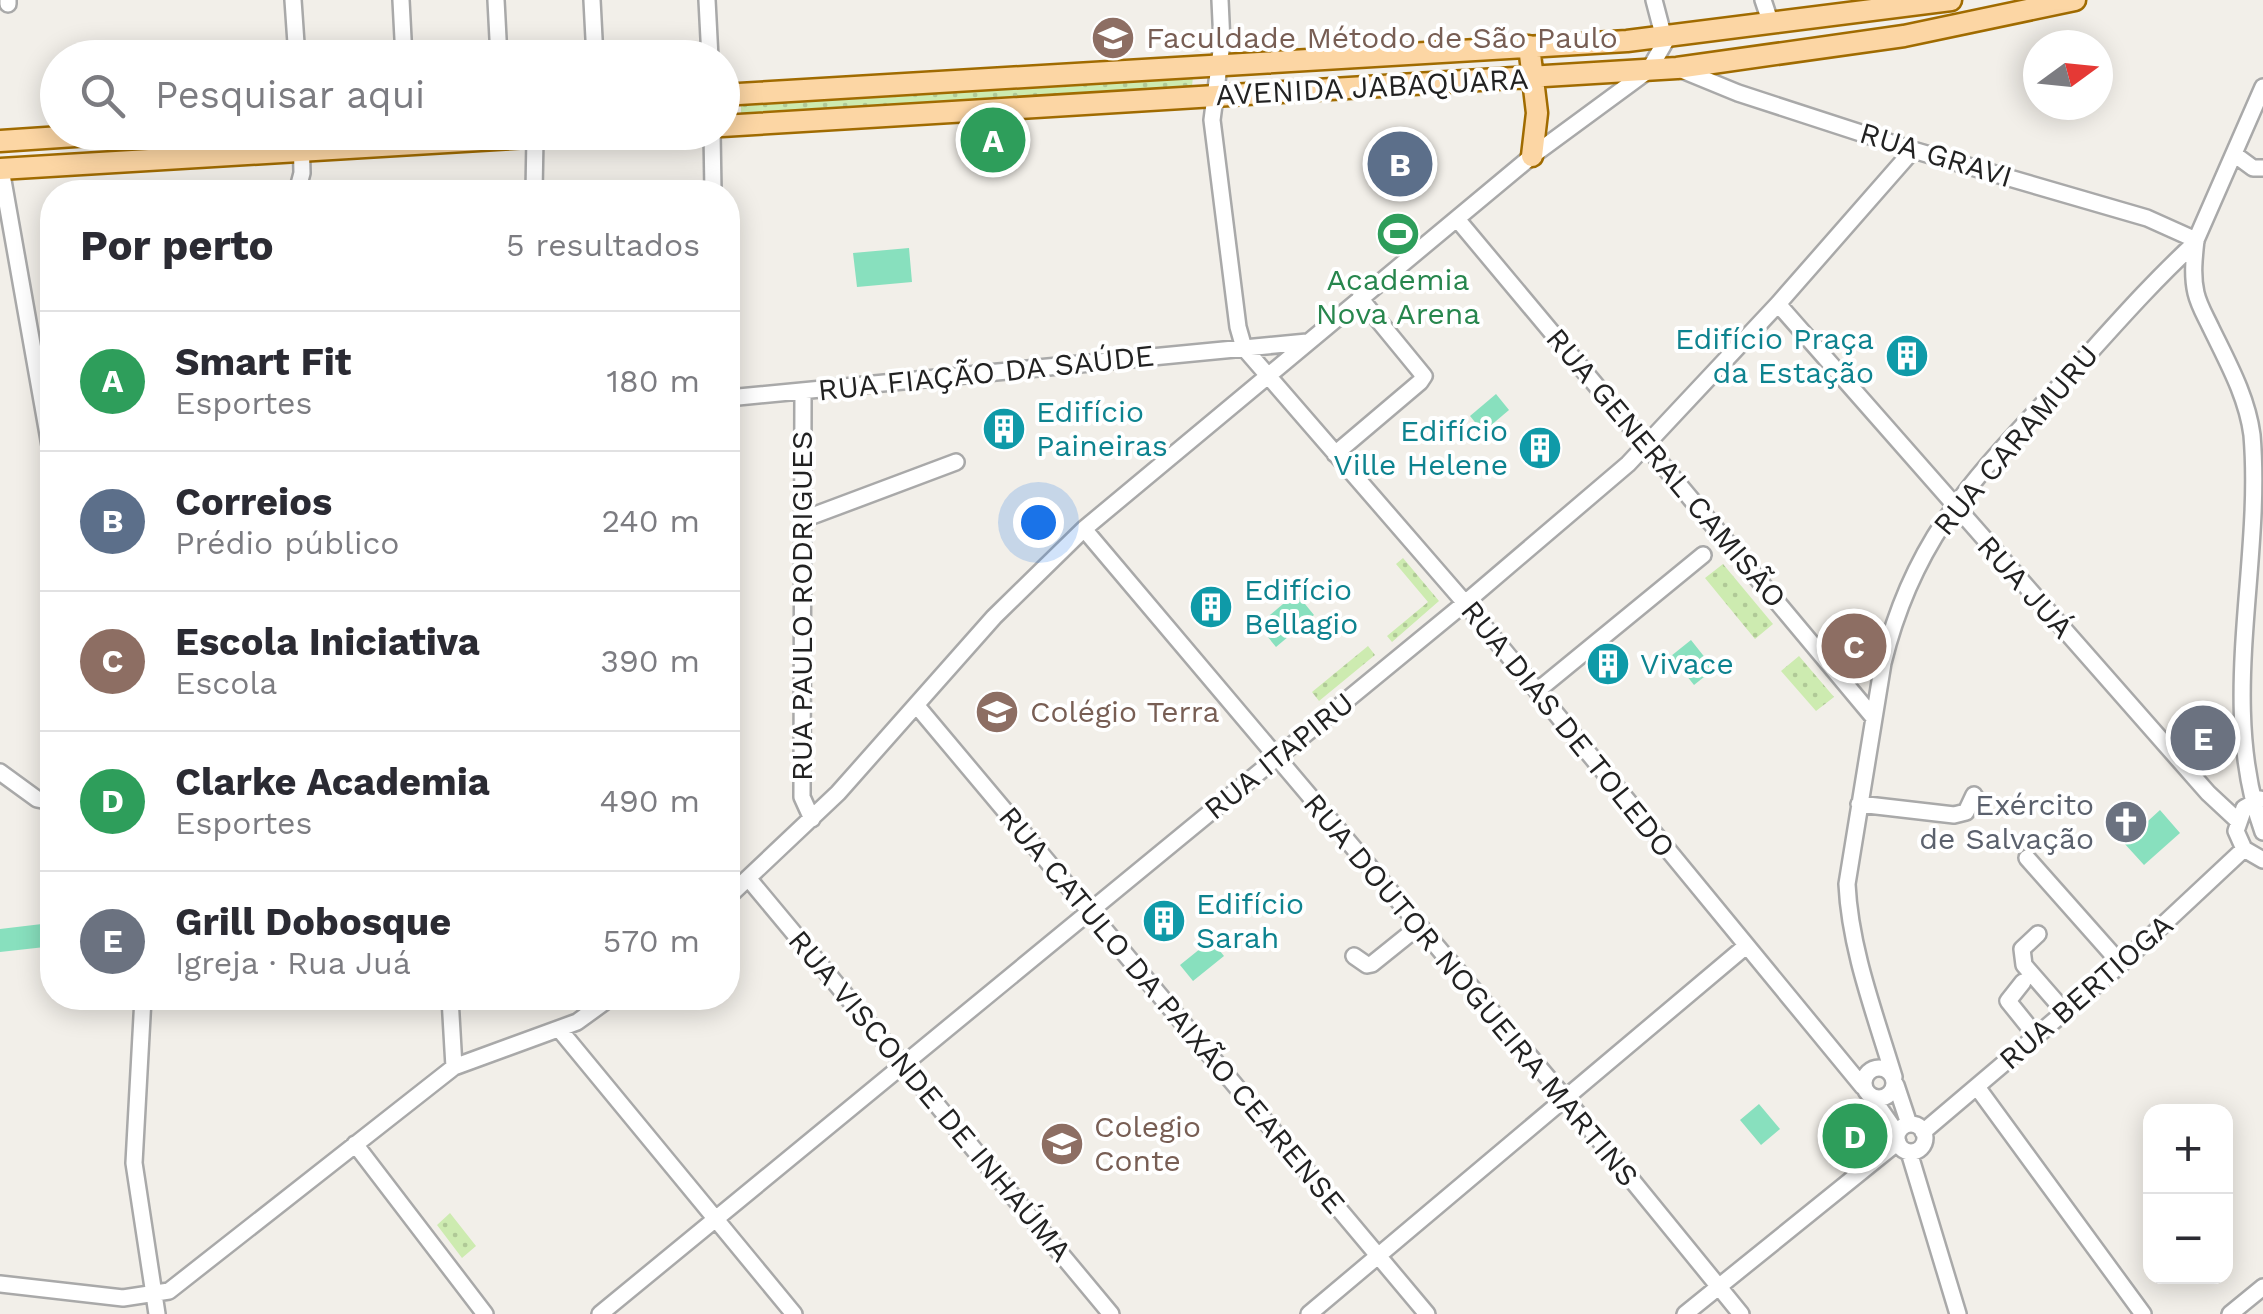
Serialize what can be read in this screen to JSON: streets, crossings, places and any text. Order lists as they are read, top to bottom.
{
  "streets": {
    "main road": ["AVENIDA JABAQUARA"],
    "street": [
      "RUA GRAVI",
      "RUA FIAÇÃO DA SAÚDE",
      "RUA CARAMURU",
      "RUA GENERAL CAMISÃO",
      "RUA JUÁ",
      "RUA PAULO RODRIGUES",
      "RUA DIAS DE TOLEDO",
      "RUA ITAPIRU",
      "RUA DOUTOR NOGUEIRA MARTINS",
      "RUA BERTIOGA",
      "RUA CATULO DA PAIXÃO CEARENSE",
      "RUA VISCONDE DE INHAÚMA"
    ]
  },
  "crossings": [
    ["AVENIDA JABAQUARA", "RUA GRAVI"],
    ["RUA GRAVI", "RUA CARAMURU"],
    ["RUA GRAVI", "RUA ITAPIRU"],
    ["RUA FIAÇÃO DA SAÚDE", "RUA PAULO RODRIGUES"],
    ["RUA FIAÇÃO DA SAÚDE", "RUA DIAS DE TOLEDO"],
    ["RUA CARAMURU", "RUA GENERAL CAMISÃO"],
    ["RUA CARAMURU", "RUA JUÁ"],
    ["RUA CARAMURU", "RUA DIAS DE TOLEDO"],
    ["RUA CARAMURU", "RUA BERTIOGA"],
    ["RUA GENERAL CAMISÃO", "RUA ITAPIRU"],
    ["RUA JUÁ", "RUA ITAPIRU"],
    ["RUA DIAS DE TOLEDO", "RUA ITAPIRU"],
    ["RUA DIAS DE TOLEDO", "RUA BERTIOGA"],
    ["RUA ITAPIRU", "RUA DOUTOR NOGUEIRA MARTINS"],
    ["RUA ITAPIRU", "RUA CATULO DA PAIXÃO CEARENSE"],
    ["RUA ITAPIRU", "RUA VISCONDE DE INHAÚMA"],
    ["RUA DOUTOR NOGUEIRA MARTINS", "RUA BERTIOGA"]
  ],
  "places": {
    "school or university": ["Faculdade Método de São Paulo", "Colégio Terra", "Colegio Conte"],
    "sports": ["Academia Nova Arena"],
    "building": [
      "Edifício Praça da Estação",
      "Edifício Paineiras",
      "Edifício Ville Helene",
      "Edifício Bellagio",
      "Vivace",
      "Edifício Sarah"
    ],
    "church": ["Exército de Salvação"]
  },
  "north": "right",
  "page": {
    "search": "Pesquisar aqui",
    "pins": [
      "A",
      "B",
      "C",
      "E",
      "D"
    ],
    "heading": ["Por perto", "5 resultados"],
    "list": [
      {
        "mark": "A",
        "name": "Smart Fit",
        "note": "Esportes",
        "value": "180 m"
      },
      {
        "mark": "B",
        "name": "Correios",
        "note": "Prédio público",
        "value": "240 m"
      },
      {
        "mark": "C",
        "name": "Escola Iniciativa",
        "note": "Escola",
        "value": "390 m"
      },
      {
        "mark": "D",
        "name": "Clarke Academia",
        "note": "Esportes",
        "value": "490 m"
      },
      {
        "mark": "E",
        "name": "Grill Dobosque",
        "note": "Igreja · Rua Juá",
        "value": "570 m"
      }
    ],
    "map_buttons": ["+", "−"]
  }
}
